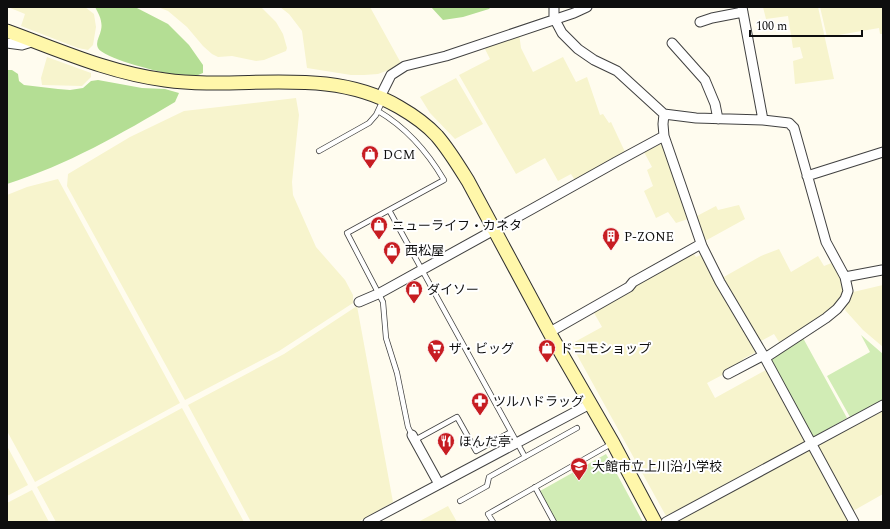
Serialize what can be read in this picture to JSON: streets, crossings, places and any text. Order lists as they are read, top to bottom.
{
  "places": {
    "shop": [
      "DCM",
      "ニューライフ・カネタ",
      "西松屋",
      "ダイソー",
      "ドコモショップ"
    ],
    "building": ["P-ZONE"],
    "supermarket": ["ザ・ビッグ"],
    "pharmacy": ["ツルハドラッグ"],
    "restaurant": ["ほんだ亭"],
    "school or university": ["大館市立上川沿小学校"]
  },
  "scale_bar": "100 m"
}
